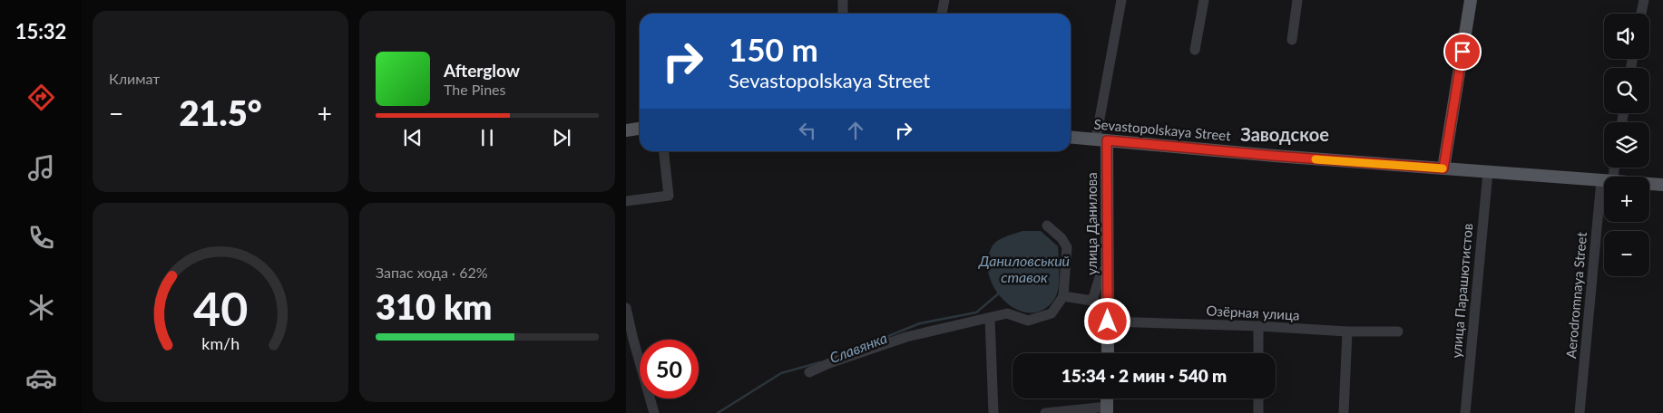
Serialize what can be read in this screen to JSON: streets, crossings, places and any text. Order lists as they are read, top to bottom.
{
  "streets": {
    "main road": ["Sevastopolskaya Street", "улица Данилова"],
    "street": ["улица Парашютистов", "Aerodromnaya Street", "Озёрная улица"]
  },
  "crossings": [
    ["Sevastopolskaya Street", "улица Данилова"],
    ["Sevastopolskaya Street", "улица Парашютистов"],
    ["улица Данилова", "Озёрная улица"]
  ],
  "districts": ["Заводское"],
  "water": ["Даниловський ставок", "Славянка"],
  "page": {
    "tabs": "15:32",
    "tile": [
      "Климат",
      ["Запас хода · 62%", "310 km"]
    ],
    "map_buttons": ["+", "−"],
    "turn": ["150 m", "Sevastopolskaya Street"],
    "song": ["Afterglow", "The Pines"],
    "heat": ["−", "21.5°", "+"],
    "limit": "50",
    "trip": "15:34 · 2 мин · 540 m",
    "gauge": ["40", "km/h"]
  }
}
